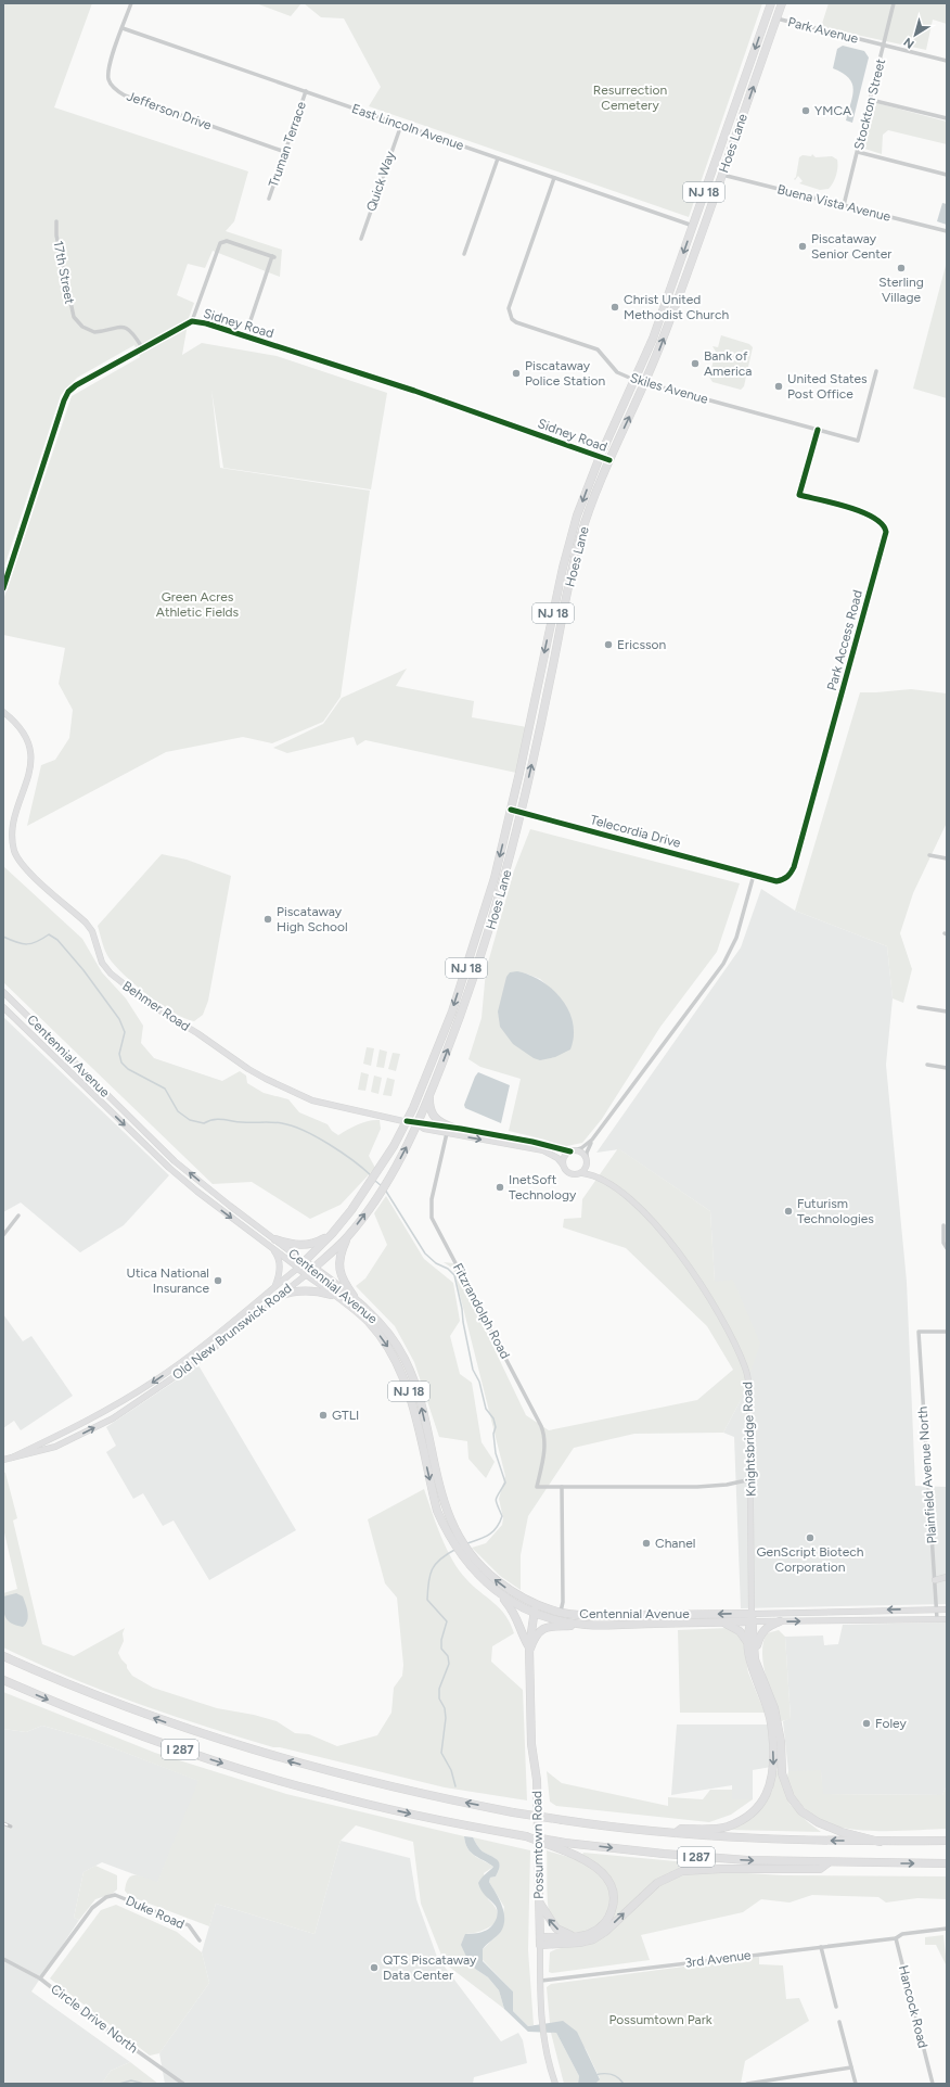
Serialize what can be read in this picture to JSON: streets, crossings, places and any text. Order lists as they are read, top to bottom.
{
  "streets": {
    "highway": [
      "Hoes Lane",
      "NJ 18",
      "Centennial Avenue",
      "Old New Brunswick Road",
      "I 287",
      "Possumtown Road"
    ],
    "street": [
      "Park Avenue",
      "Stockton Street",
      "Jefferson Drive",
      "East Lincoln Avenue",
      "Truman Terrace",
      "Quick Way",
      "Buena Vista Avenue",
      "17th Street",
      "Sidney Road",
      "Skiles Avenue",
      "Park Access Road",
      "Telecordia Drive",
      "Behmer Road",
      "Fitzrandolph Road",
      "Knightsbridge Road",
      "Plainfield Avenue North",
      "Duke Road",
      "3rd Avenue",
      "Hancock Road",
      "Circle Drive North"
    ]
  },
  "crossings": [
    ["Park Avenue", "Stockton Street"],
    ["Park Avenue", "Hoes Lane"],
    ["Stockton Street", "Buena Vista Avenue"],
    ["Jefferson Drive", "East Lincoln Avenue"],
    ["Jefferson Drive", "Truman Terrace"],
    ["East Lincoln Avenue", "Hoes Lane"],
    ["East Lincoln Avenue", "Truman Terrace"],
    ["East Lincoln Avenue", "Quick Way"],
    ["East Lincoln Avenue", "Skiles Avenue"],
    ["Hoes Lane", "Buena Vista Avenue"],
    ["Hoes Lane", "Sidney Road"],
    ["Hoes Lane", "Skiles Avenue"],
    ["Hoes Lane", "Telecordia Drive"],
    ["Hoes Lane", "Behmer Road"],
    ["Hoes Lane", "Old New Brunswick Road"],
    ["NJ 18", "Centennial Avenue"],
    ["NJ 18", "Old New Brunswick Road"],
    ["17th Street", "Sidney Road"],
    ["Skiles Avenue", "Park Access Road"],
    ["Park Access Road", "Telecordia Drive"],
    ["Behmer Road", "Old New Brunswick Road"],
    ["Centennial Avenue", "Old New Brunswick Road"],
    ["Centennial Avenue", "Knightsbridge Road"],
    ["Centennial Avenue", "Plainfield Avenue North"],
    ["Centennial Avenue", "Possumtown Road"],
    ["Possumtown Road", "3rd Avenue"],
    ["Duke Road", "Circle Drive North"],
    ["3rd Avenue", "Hancock Road"]
  ],
  "parks": ["Resurrection Cemetery", "Green Acres Athletic Fields", "Possumtown Park"],
  "places": [
    "YMCA",
    "Piscataway Senior Center",
    "Sterling Village",
    "Christ United Methodist Church",
    "Bank of America",
    "Piscataway Police Station",
    "United States Post Office",
    "Ericsson",
    "Piscataway High School",
    "InetSoft Technology",
    "Futurism Technologies",
    "Utica National Insurance",
    "GTLI",
    "GenScript Biotech Corporation",
    "Chanel",
    "Foley",
    "QTS Piscataway Data Center"
  ],
  "north": "bottom left"
}
